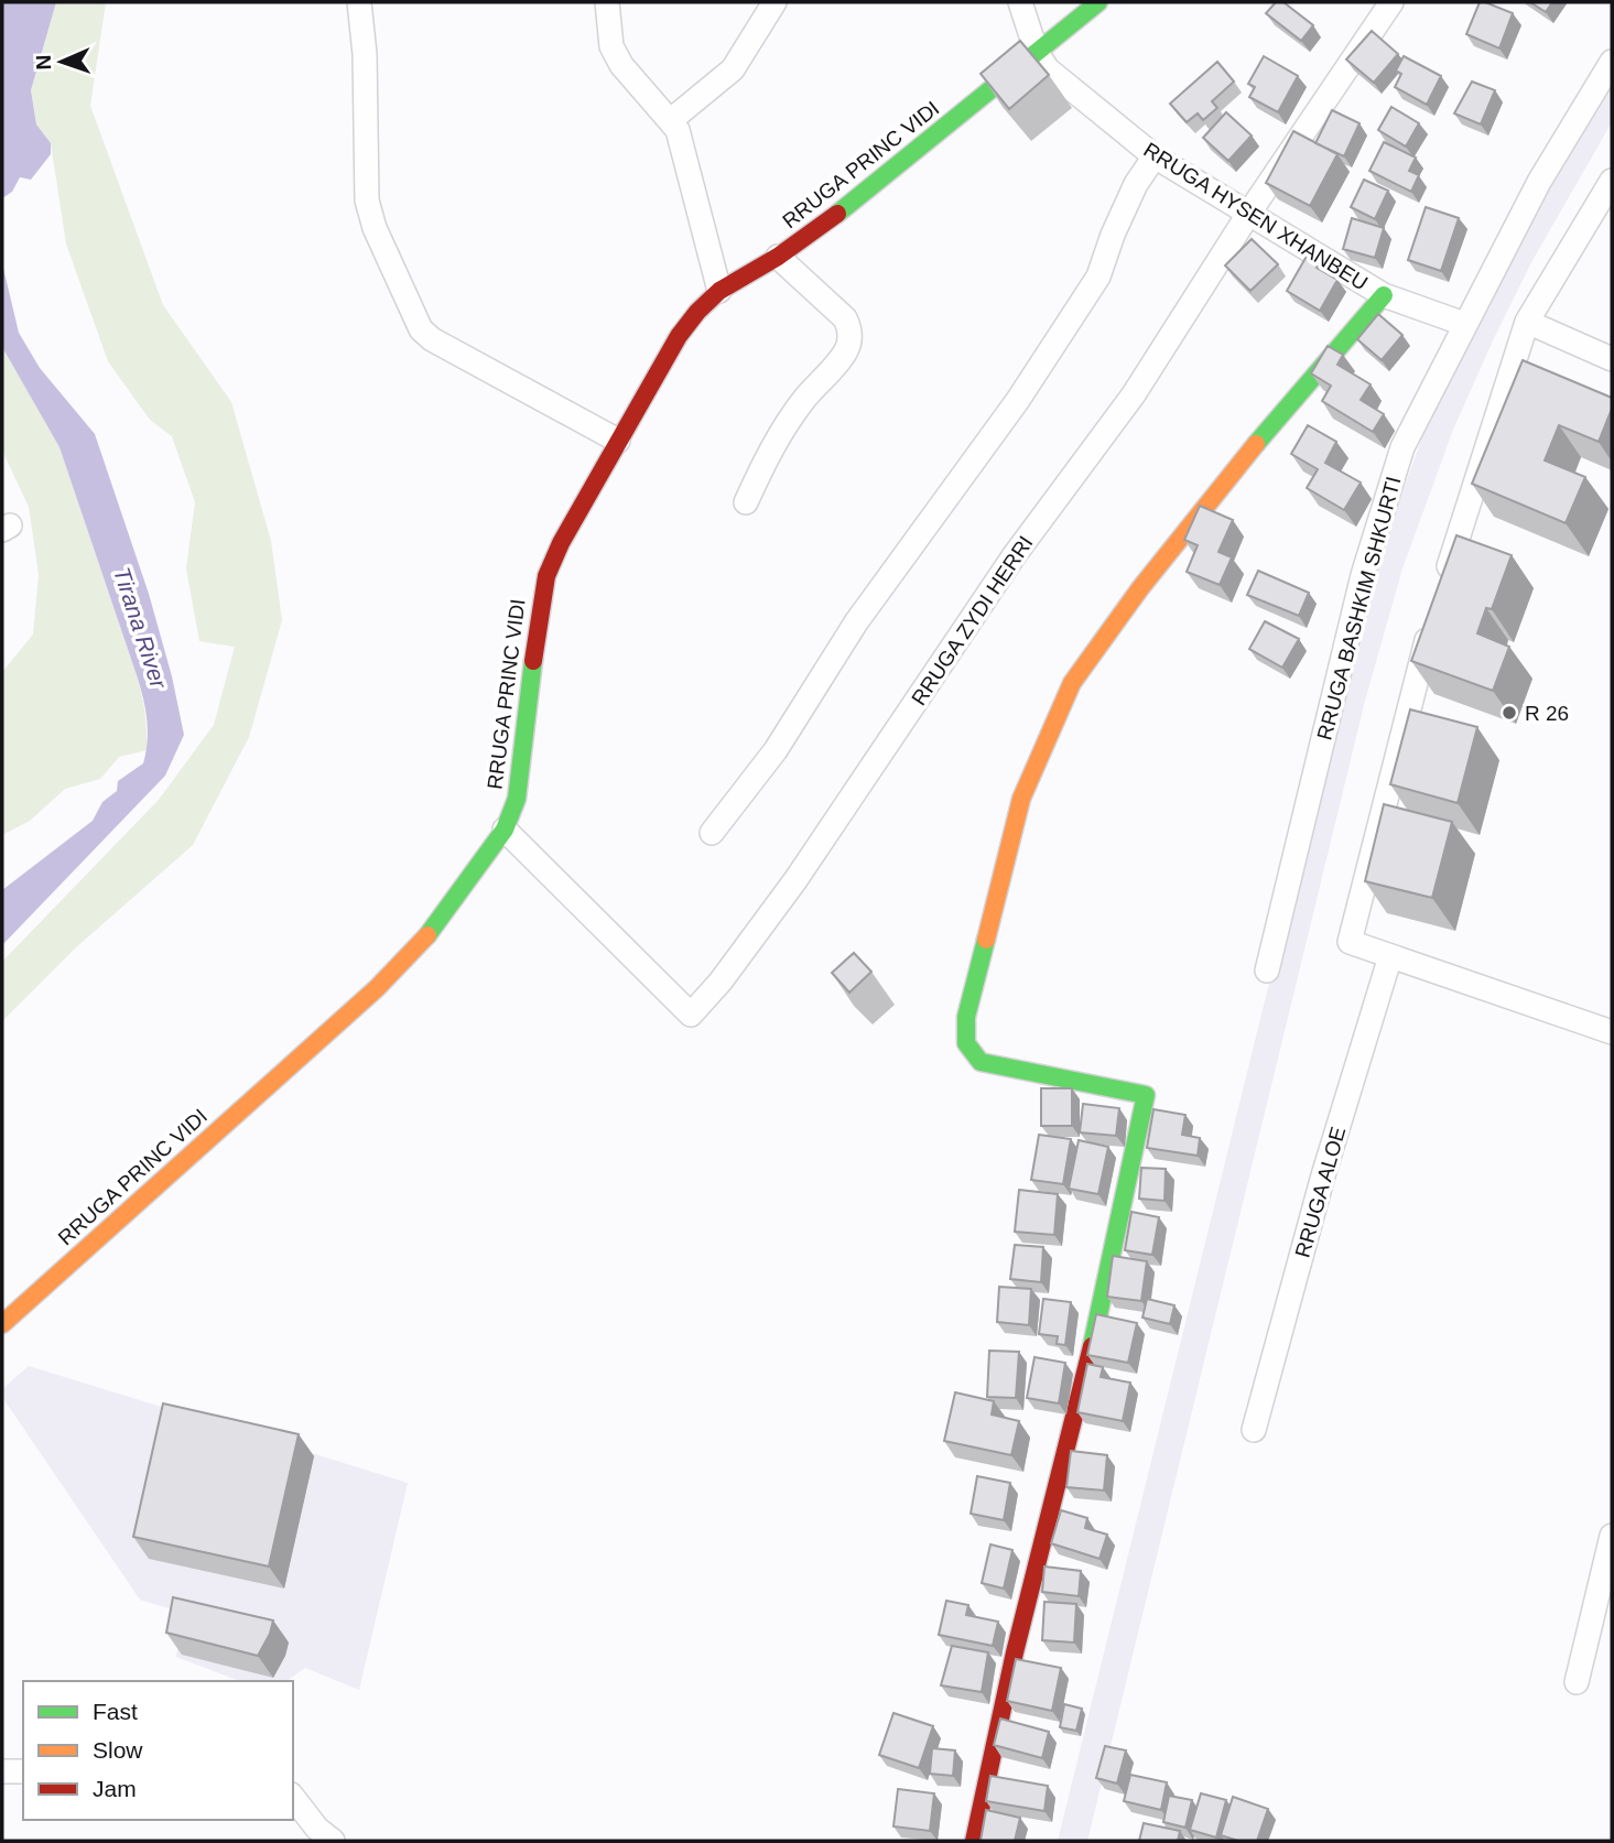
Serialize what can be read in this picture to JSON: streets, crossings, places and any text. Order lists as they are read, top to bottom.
{
  "streets": {
    "street": [
      "RRUGA PRINC VIDI",
      "RRUGA HYSEN XHANBEU",
      "RRUGA BASHKIM SHKURTI",
      "RRUGA ZYDI HERRI",
      "RRUGA ALOE"
    ]
  },
  "crossings": [
    ["RRUGA PRINC VIDI", "RRUGA HYSEN XHANBEU"],
    ["RRUGA PRINC VIDI", "RRUGA ZYDI HERRI"],
    ["RRUGA HYSEN XHANBEU", "RRUGA BASHKIM SHKURTI"],
    ["RRUGA HYSEN XHANBEU", "RRUGA ZYDI HERRI"]
  ],
  "water": ["Tirana River"],
  "places": ["R 26"],
  "legend": ["Fast", "Slow", "Jam"],
  "north": "left"
}
